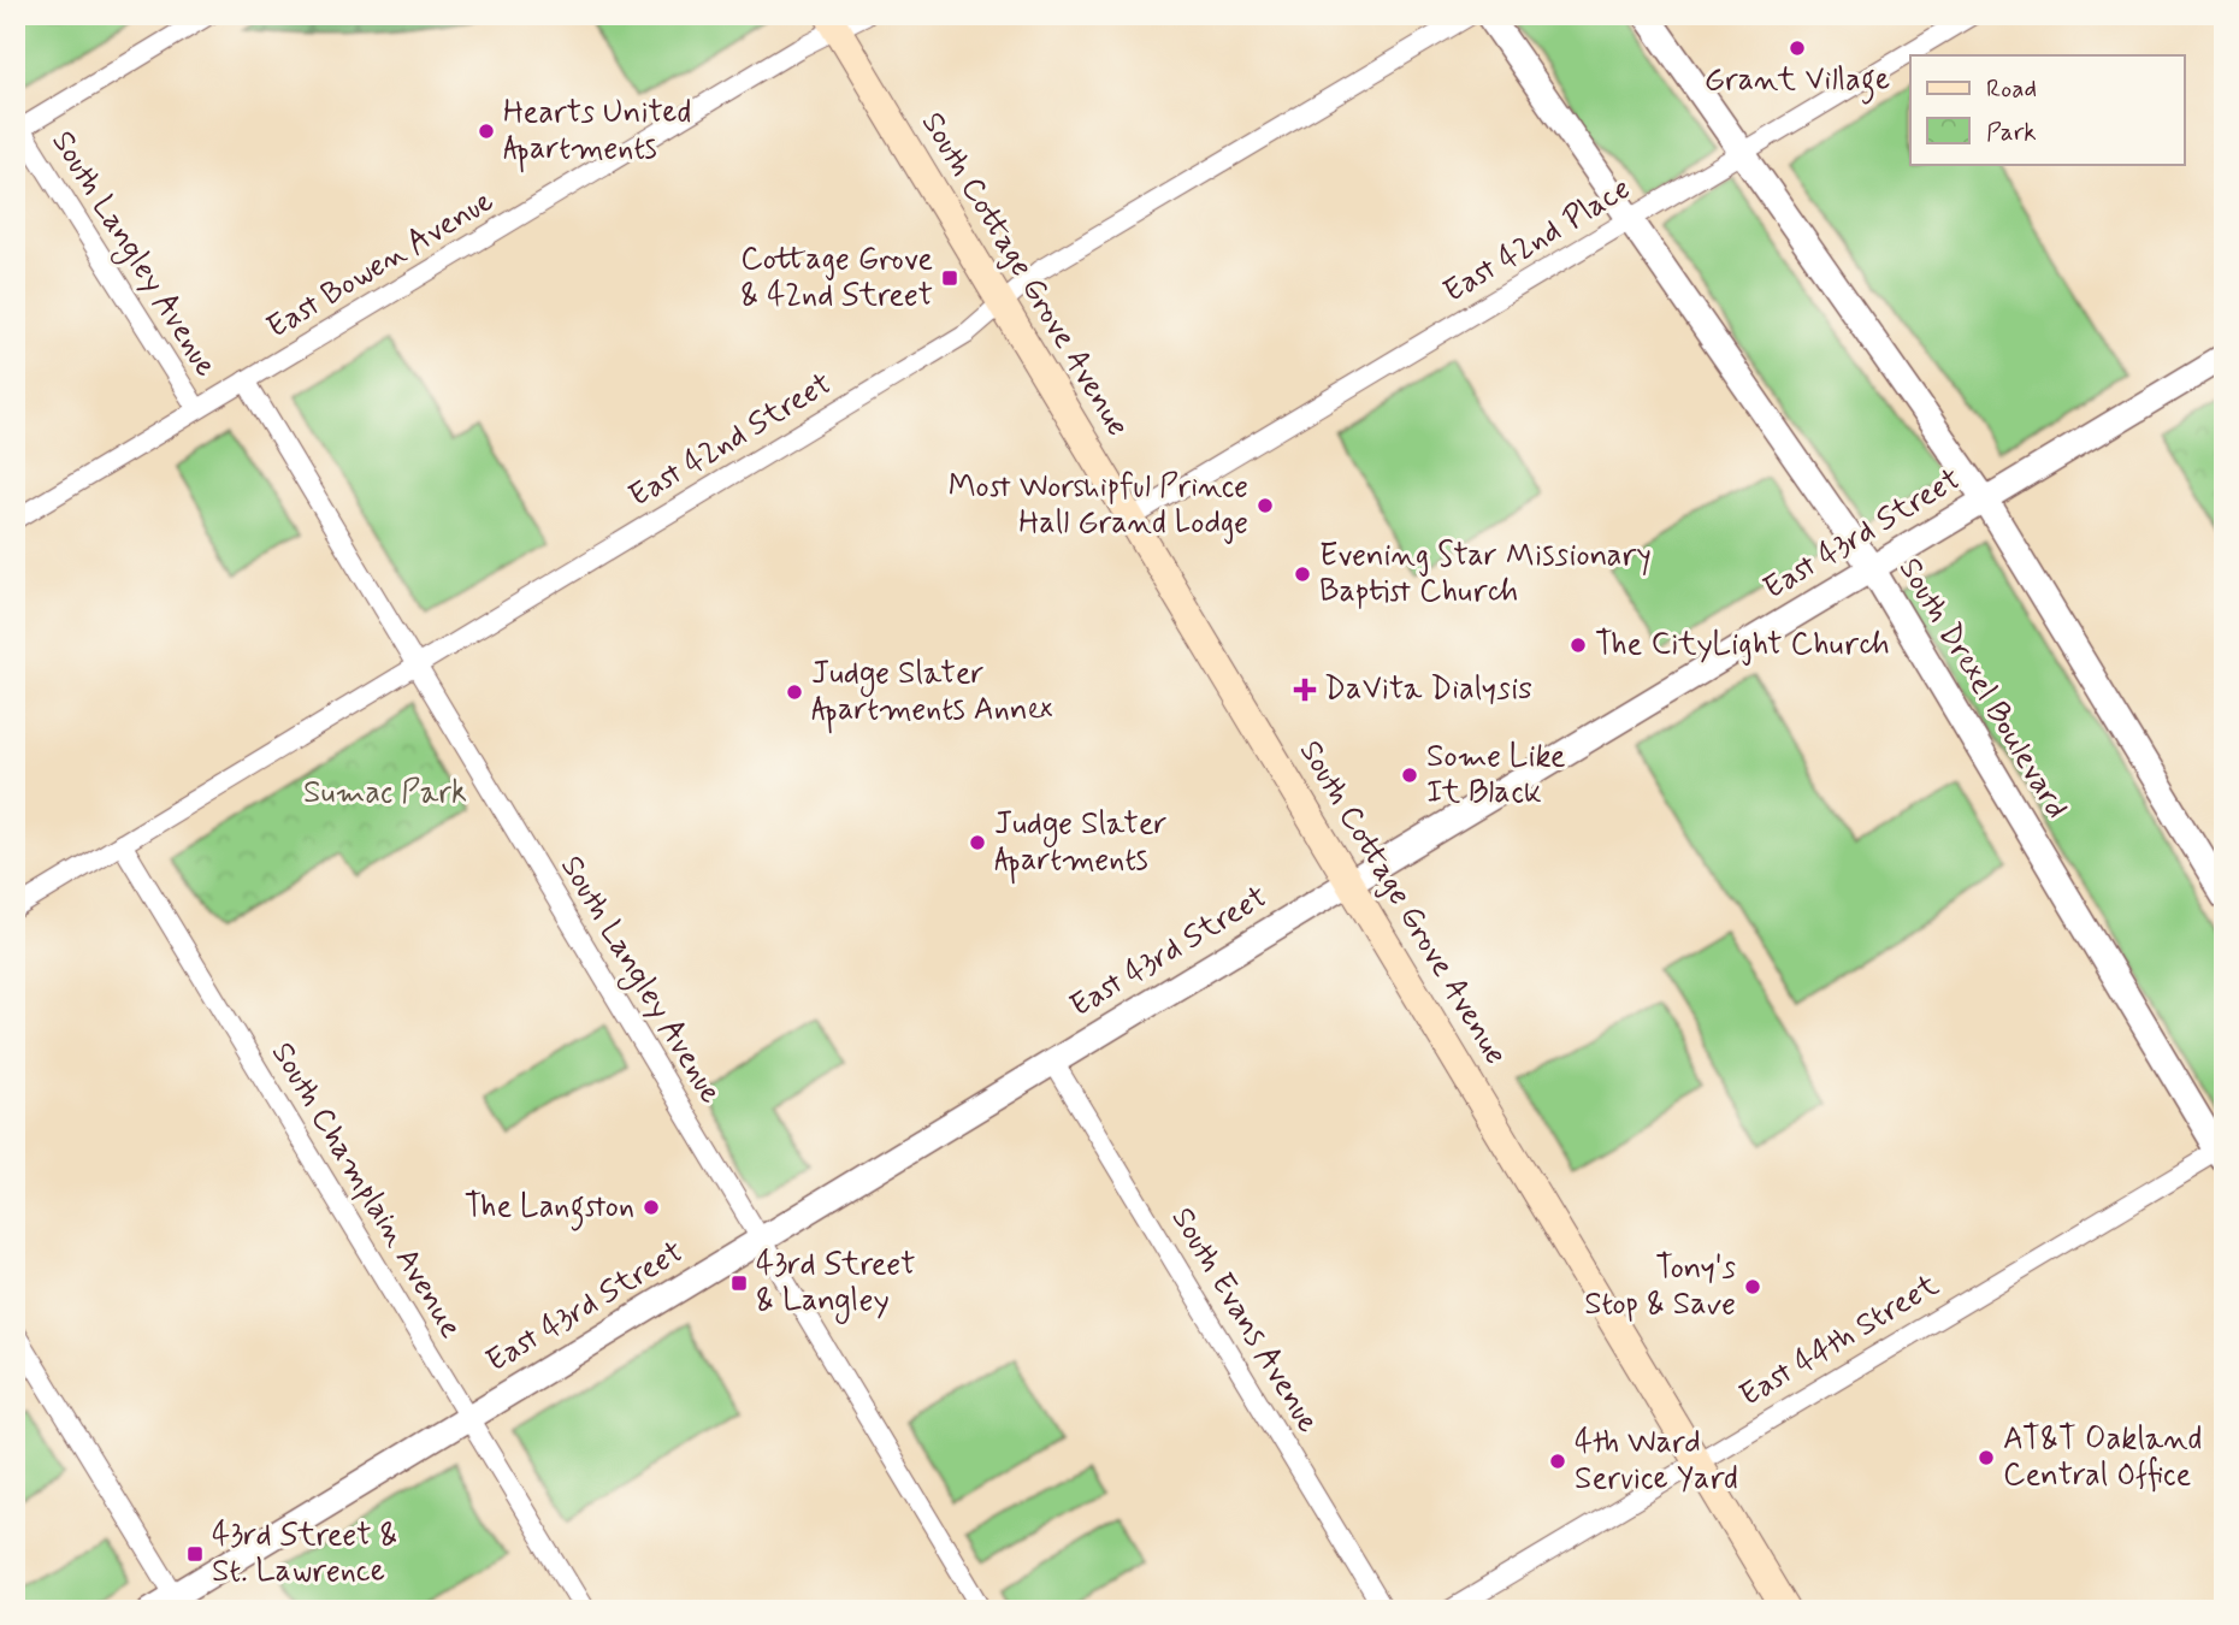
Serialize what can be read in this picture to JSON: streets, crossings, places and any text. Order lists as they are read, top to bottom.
{
  "streets": {
    "main road": ["South Cottage Grove Avenue"],
    "street": [
      "East 42nd Place",
      "South Langley Avenue",
      "East Bowen Avenue",
      "East 42nd Street",
      "East 43rd Street",
      "South Drexel Boulevard",
      "South Champlain Avenue",
      "South Evans Avenue",
      "East 44th Street"
    ]
  },
  "crossings": [
    ["East 42nd Place", "South Cottage Grove Avenue"],
    ["East 42nd Place", "South Drexel Boulevard"],
    ["South Langley Avenue", "East Bowen Avenue"],
    ["South Langley Avenue", "East 42nd Street"],
    ["South Langley Avenue", "East 43rd Street"],
    ["East Bowen Avenue", "South Cottage Grove Avenue"],
    ["South Cottage Grove Avenue", "East 42nd Street"],
    ["South Cottage Grove Avenue", "East 43rd Street"],
    ["South Cottage Grove Avenue", "East 44th Street"],
    ["East 42nd Street", "South Champlain Avenue"],
    ["East 43rd Street", "South Drexel Boulevard"],
    ["East 43rd Street", "South Champlain Avenue"],
    ["East 43rd Street", "South Evans Avenue"],
    ["South Drexel Boulevard", "East 44th Street"]
  ],
  "parks": ["Sumac Park"],
  "places": {
    "other": [
      "Grant Village",
      "Hearts United Apartments",
      "Most Worshipful Prince Hall Grand Lodge",
      "Evening Star Missionary Baptist Church",
      "The CityLight Church",
      "Judge Slater Apartments Annex",
      "Some Like It Black",
      "Judge Slater Apartments",
      "The Langston",
      "Tony's Stop & Save",
      "AT&T Oakland Central Office",
      "4th Ward Service Yard"
    ],
    "transit": ["Cottage Grove & 42nd Street", "43rd Street & Langley", "43rd Street & St. Lawrence"],
    "health": ["DaVita Dialysis"]
  },
  "legend": ["Road", "Park"]
}
